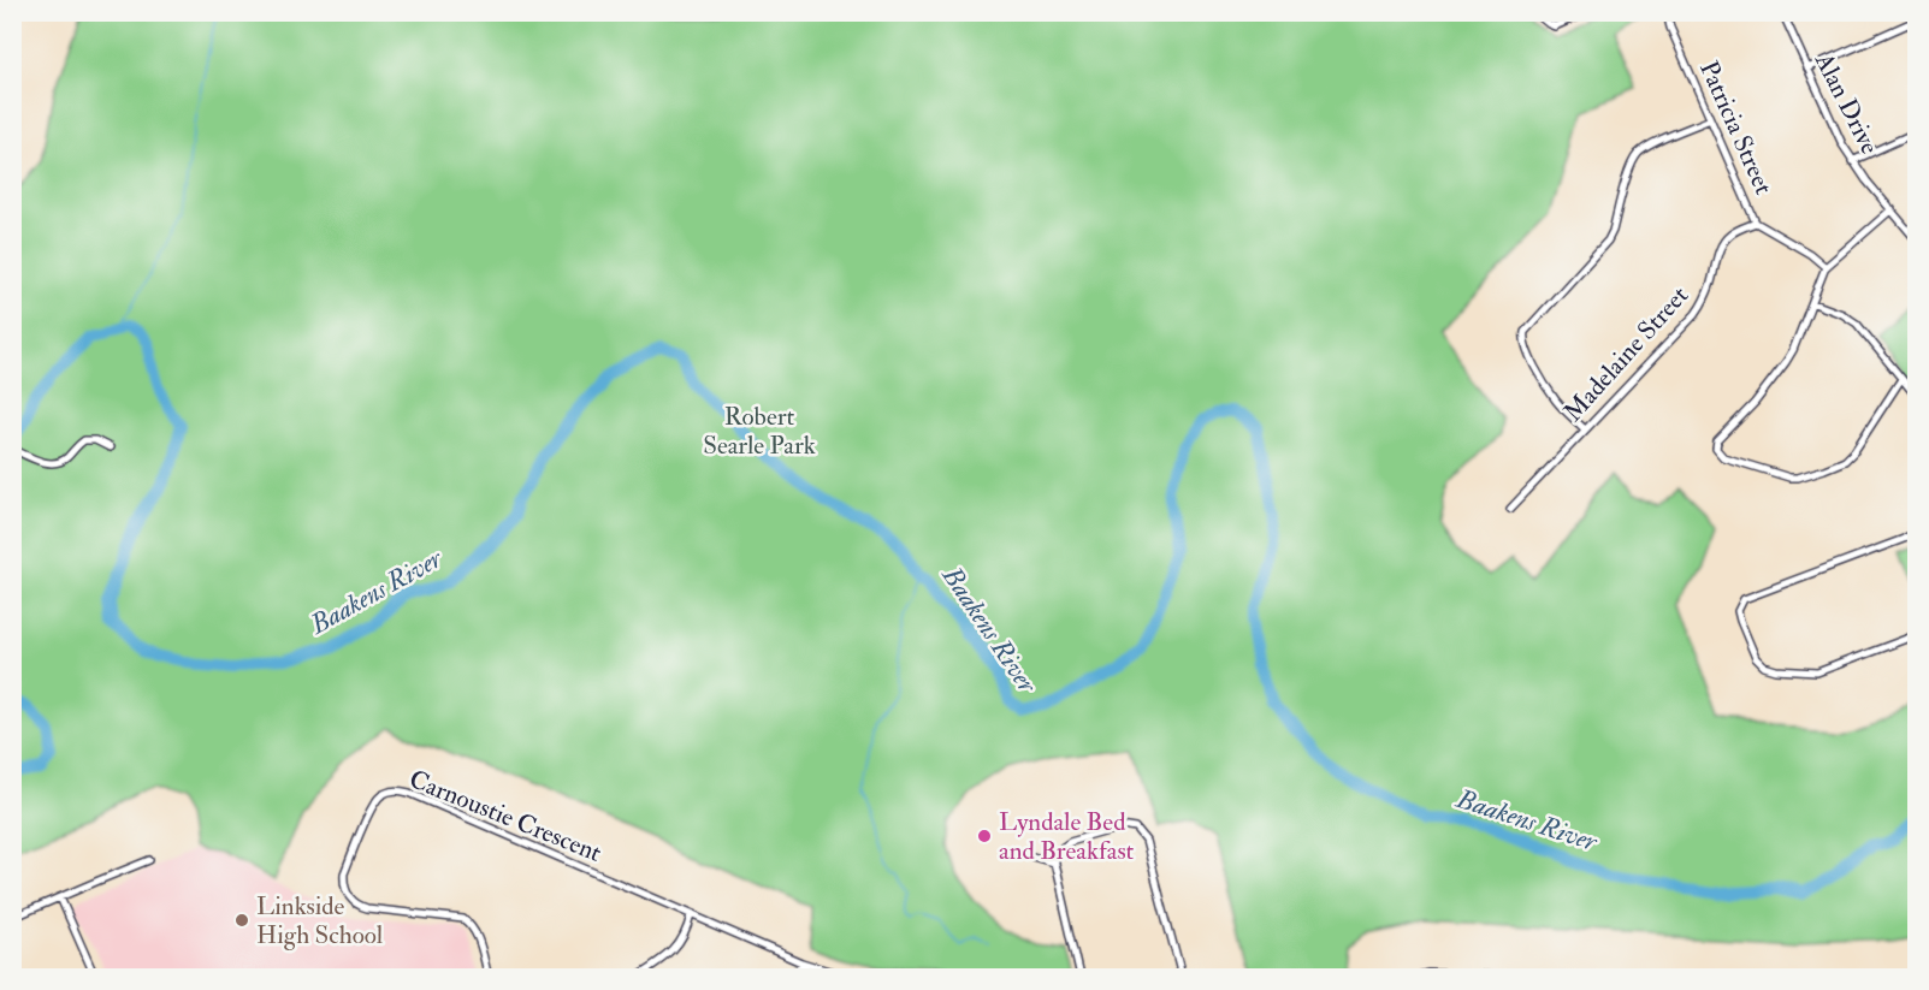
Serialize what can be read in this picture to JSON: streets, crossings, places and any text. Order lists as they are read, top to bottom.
{
  "streets": {
    "street": [
      "Alan Drive",
      "Patricia Street",
      "Madelaine Street",
      "Carnoustie Crescent"
    ]
  },
  "crossings": [
    ["Patricia Street", "Madelaine Street"]
  ],
  "water": ["Baakens River"],
  "parks": ["Robert Searle Park"],
  "places": ["Lyndale Bed and Breakfast", "Linkside High School"]
}
